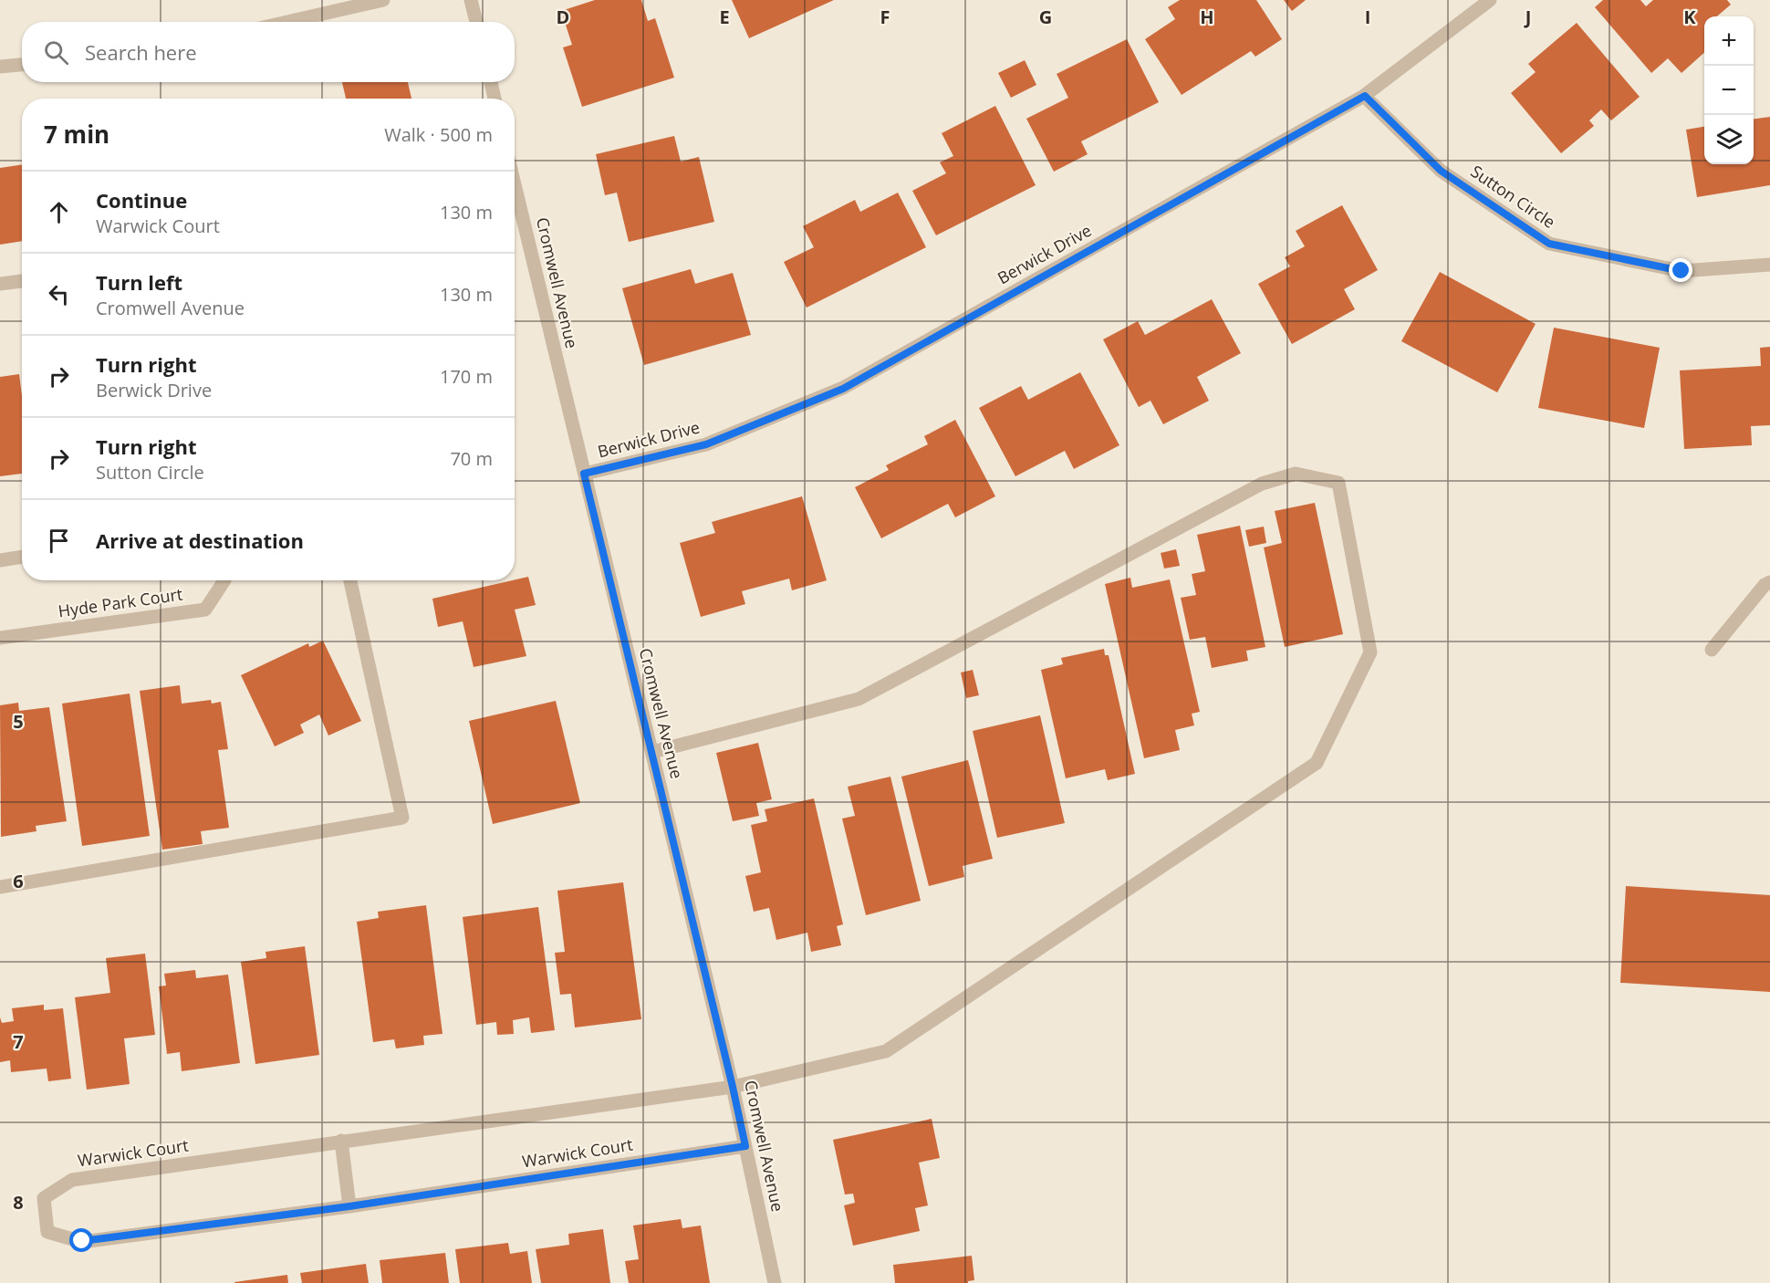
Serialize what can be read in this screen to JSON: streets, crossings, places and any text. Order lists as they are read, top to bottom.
{
  "streets": {
    "street": [
      "Sutton Circle",
      "Berwick Drive",
      "Cromwell Avenue",
      "Hyde Park Court",
      "Warwick Court"
    ]
  },
  "crossings": [
    ["Sutton Circle", "Berwick Drive"],
    ["Berwick Drive", "Cromwell Avenue"],
    ["Cromwell Avenue", "Warwick Court"]
  ],
  "page": {
    "map_buttons": ["+", "−"],
    "search": "Search here",
    "heading": ["7 min", "Walk · 500 m"],
    "list": [
      ["Continue", "Warwick Court", "130 m"],
      ["Turn left", "Cromwell Avenue", "130 m"],
      ["Turn right", "Berwick Drive", "170 m"],
      ["Turn right", "Sutton Circle", "70 m"],
      "Arrive at destination"
    ]
  },
  "grid": {
    "columns": [
      "D",
      "E",
      "F",
      "G",
      "H",
      "I",
      "J",
      "K"
    ],
    "rows": [
      "5",
      "6",
      "7",
      "8"
    ]
  }
}
